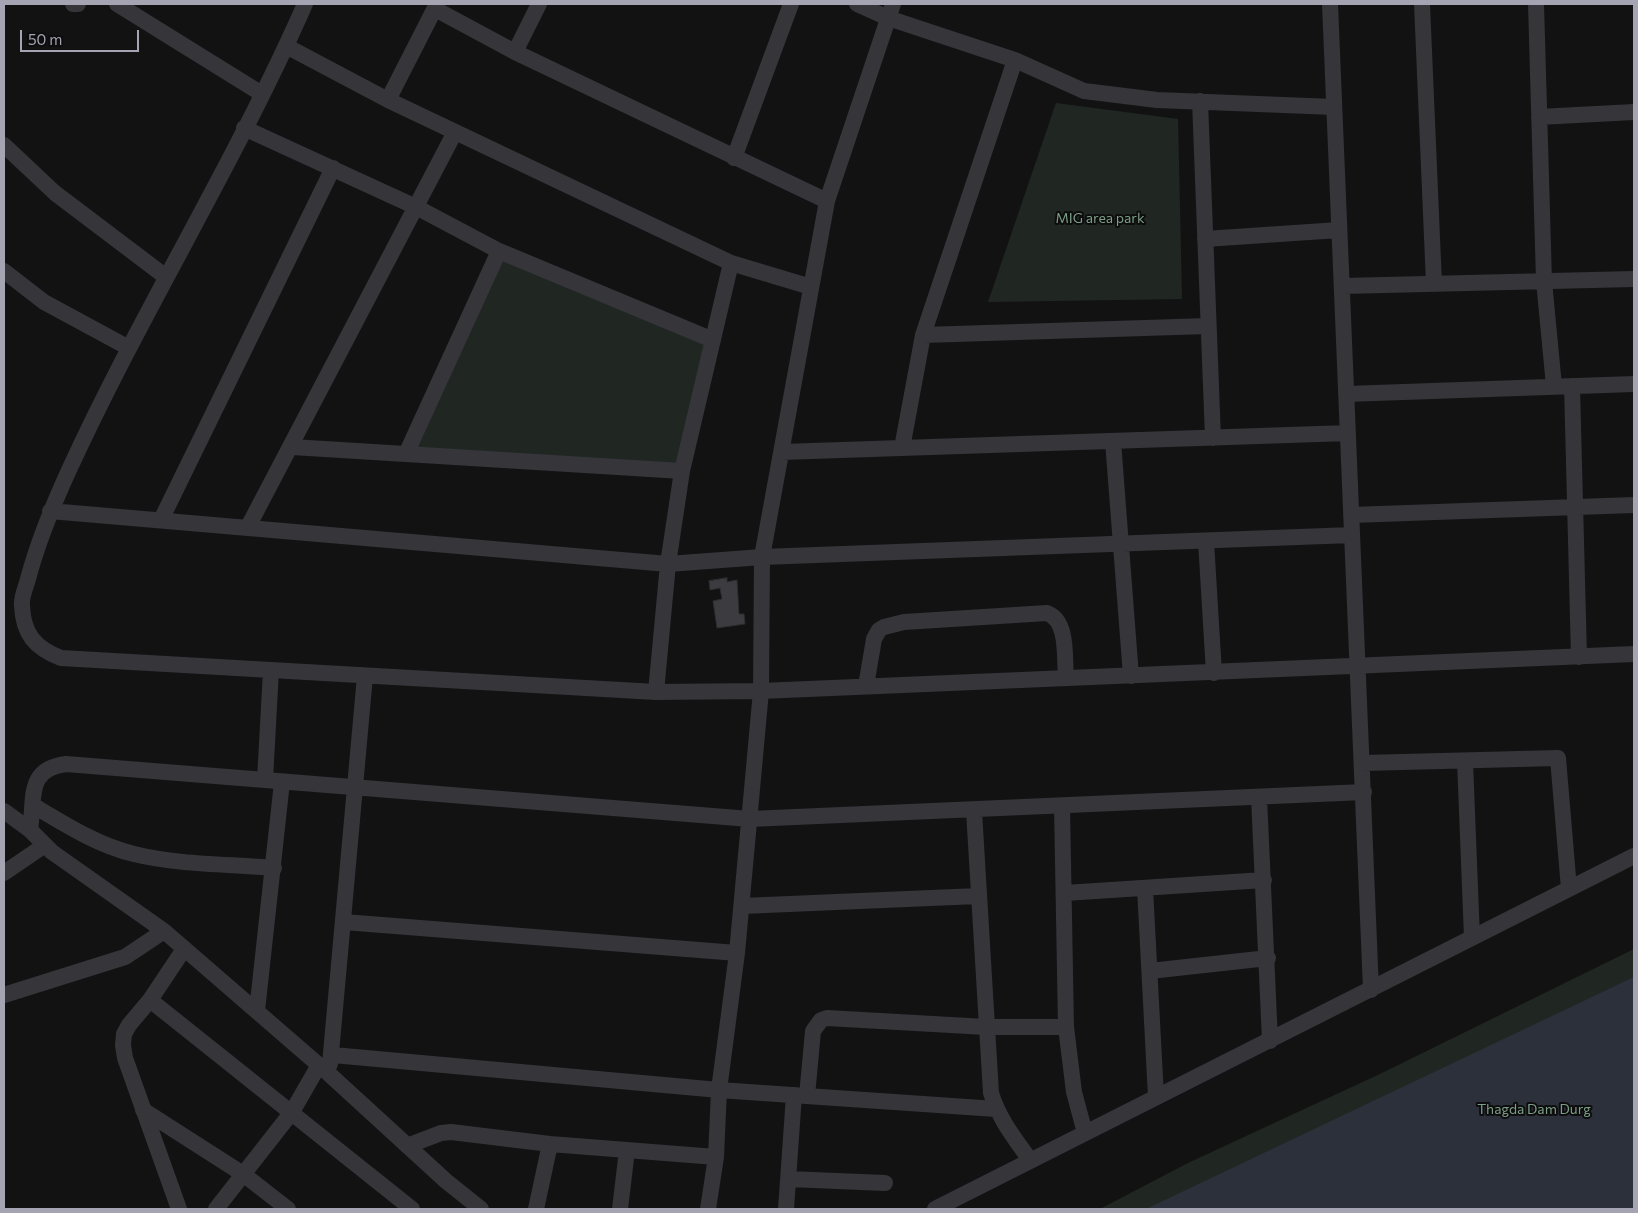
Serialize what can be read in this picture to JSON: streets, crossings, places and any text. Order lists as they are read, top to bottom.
{
  "parks": ["MIG area park", "Thagda Dam Durg"],
  "scale_bar": "50 m"
}
